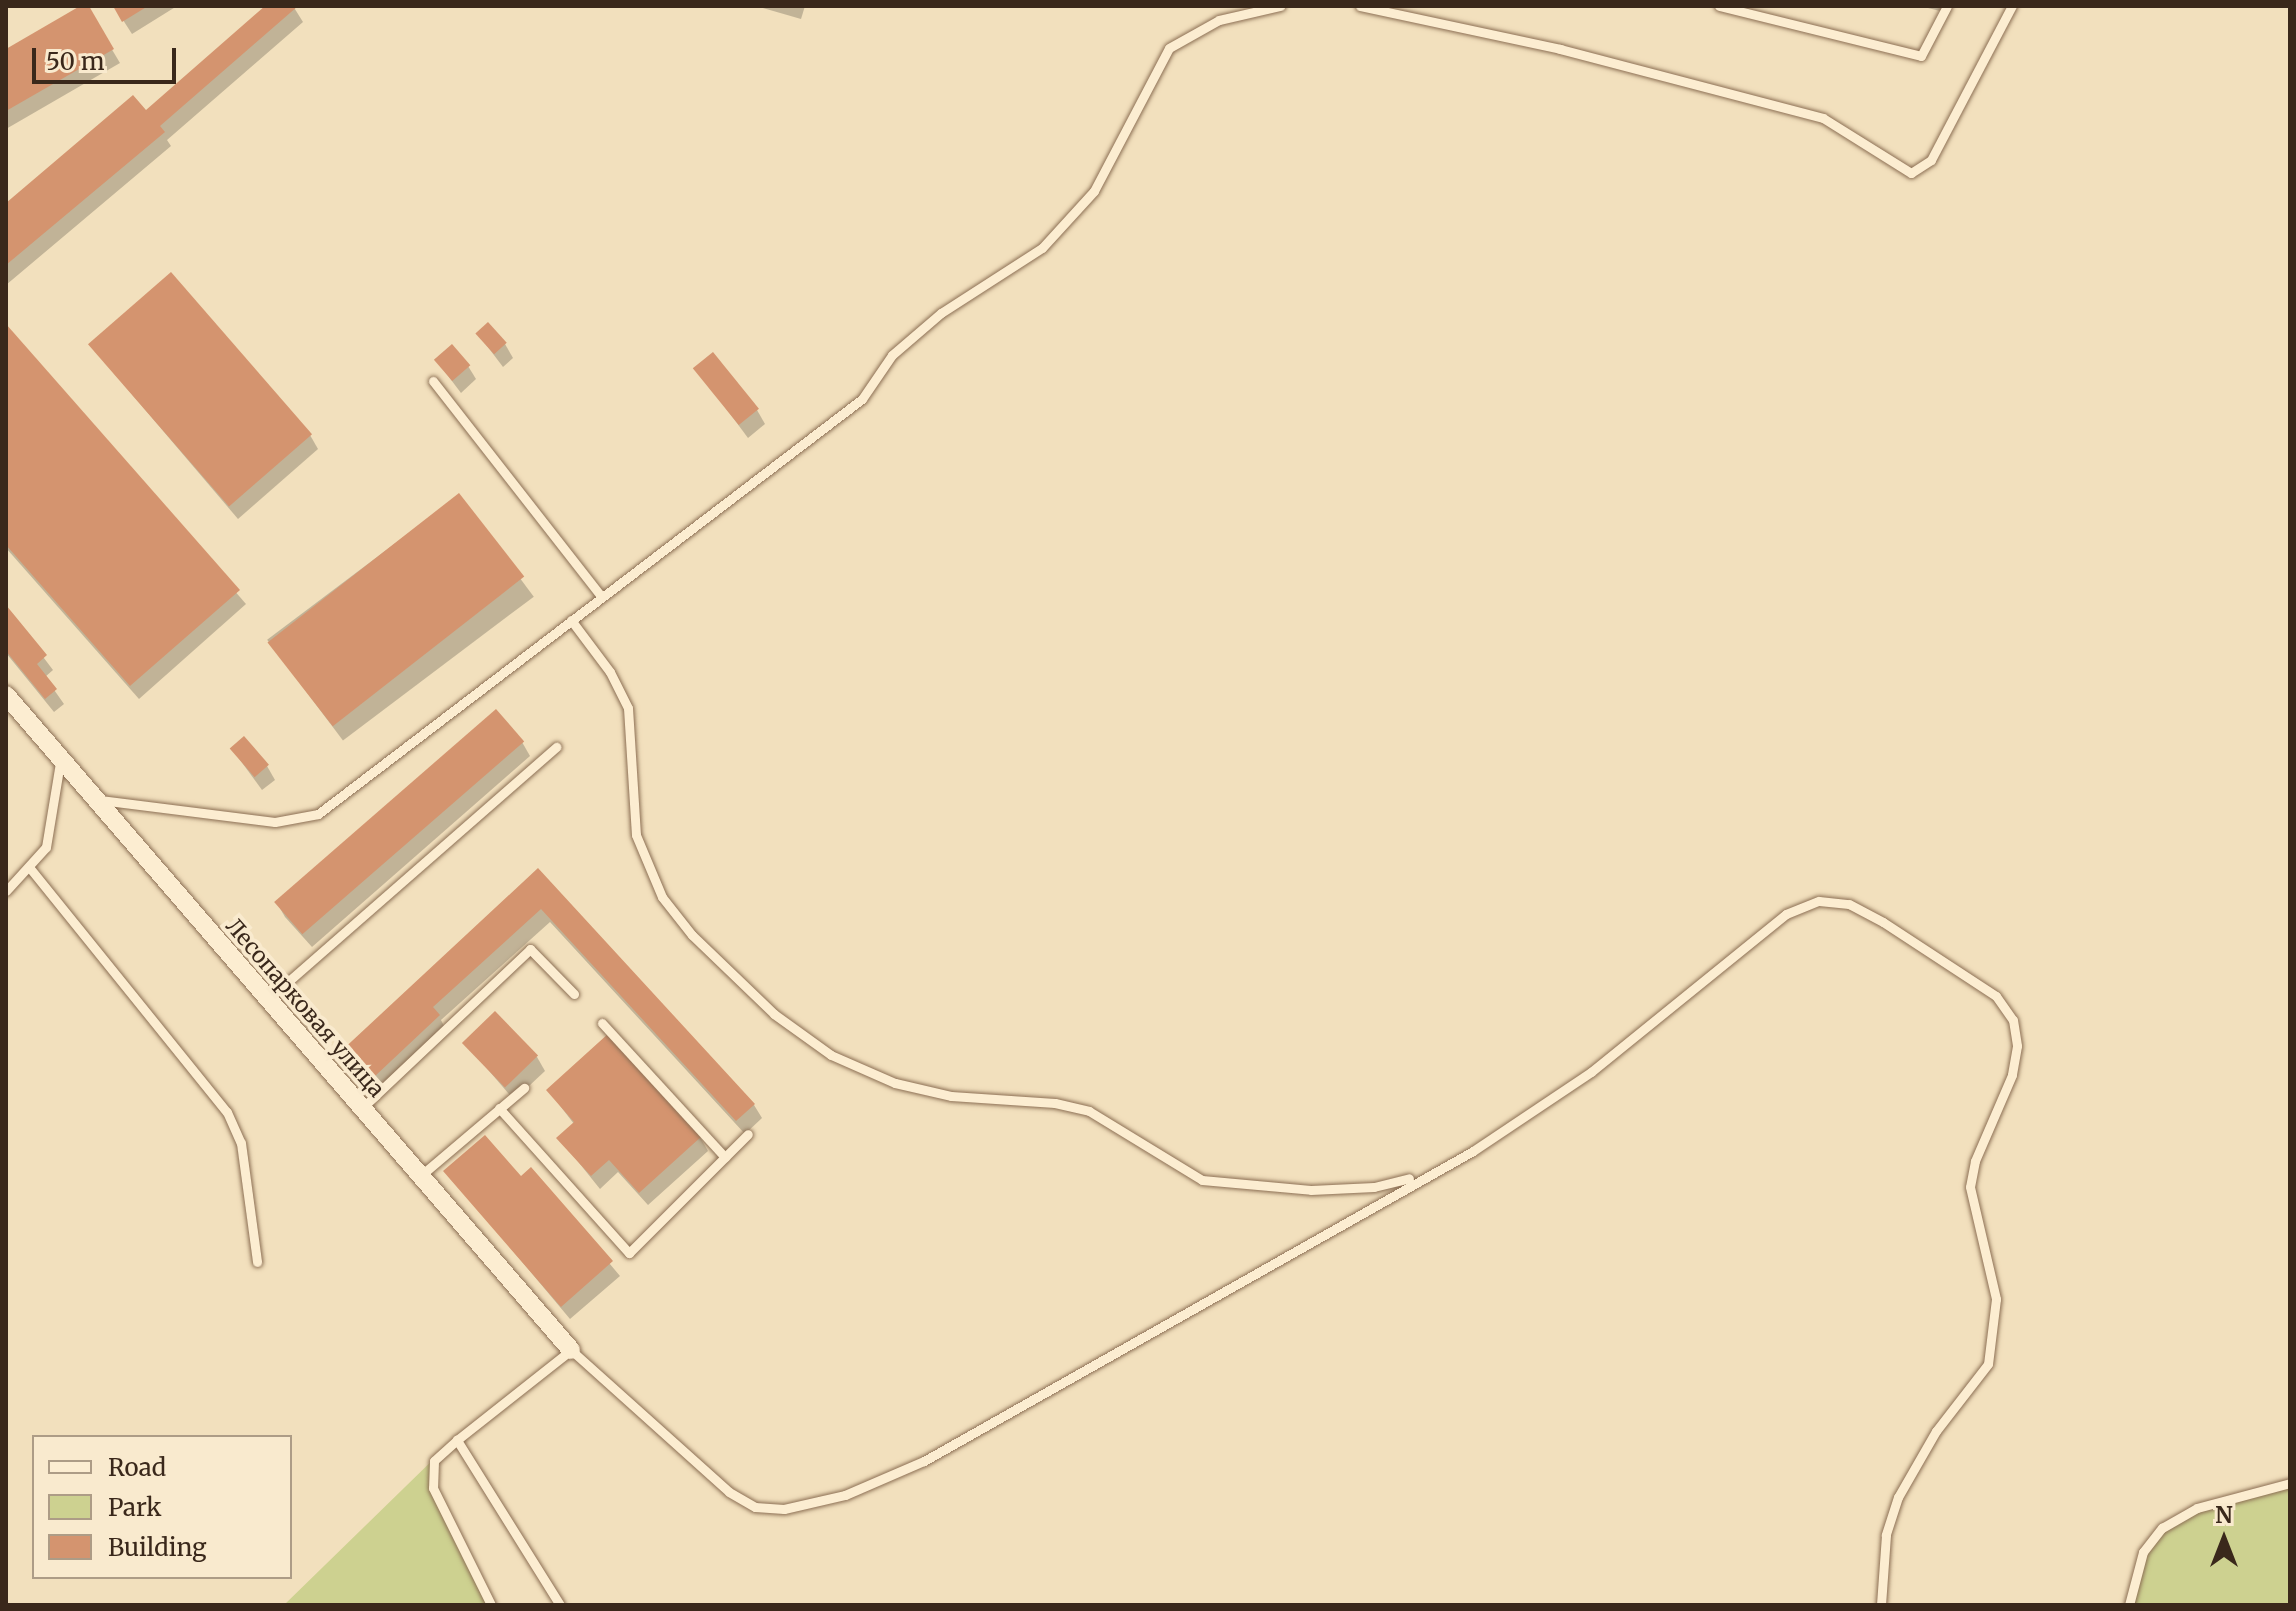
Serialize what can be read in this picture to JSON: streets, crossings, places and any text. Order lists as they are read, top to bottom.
{
  "streets": {
    "street": ["Лесопарковая улица"]
  },
  "legend": ["Road", "Park", "Building"],
  "scale_bar": "50 m",
  "north": "top"
}
